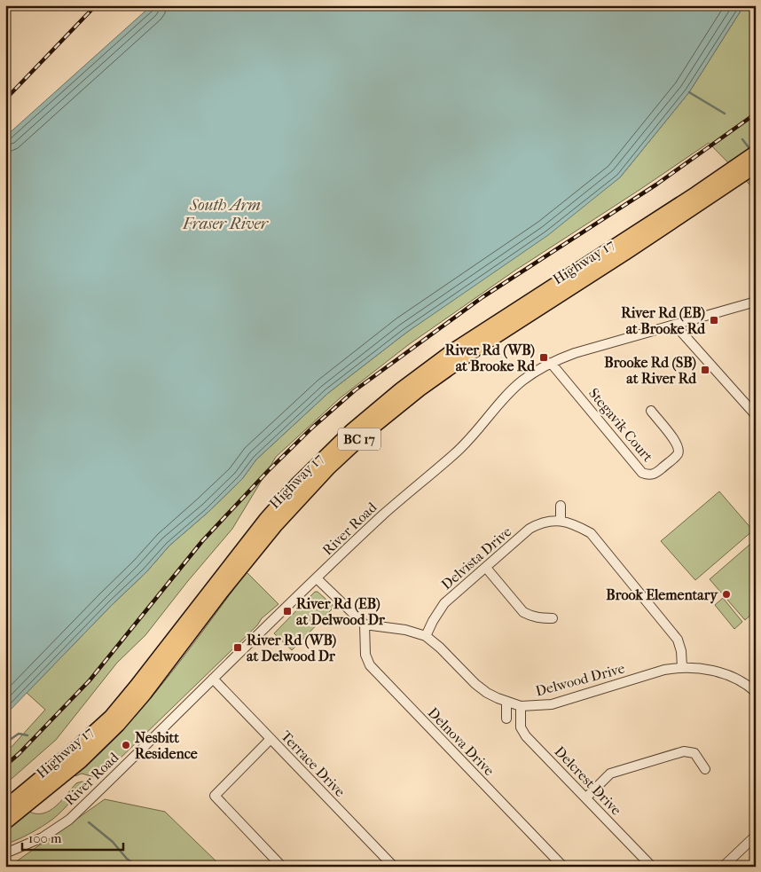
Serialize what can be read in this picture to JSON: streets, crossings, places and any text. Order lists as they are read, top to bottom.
{
  "streets": {
    "highway": ["Highway 17", "BC 17"],
    "street": [
      "Stegavik Court",
      "River Road",
      "Delvista Drive",
      "Delwood Drive",
      "Delnova Drive",
      "Terrace Drive",
      "Delcrest Drive"
    ]
  },
  "crossings": [
    ["Stegavik Court", "River Road"],
    ["River Road", "Terrace Drive"],
    ["Delvista Drive", "Delwood Drive"],
    ["Delwood Drive", "Delnova Drive"],
    ["Delwood Drive", "Delcrest Drive"]
  ],
  "water": ["South Arm Fraser River"],
  "places": {
    "transit": [
      "River Rd (EB) at Brooke Rd",
      "River Rd (WB) at Brooke Rd",
      "Brooke Rd (SB) at River Rd",
      "River Rd (EB) at Delwood Dr",
      "River Rd (WB) at Delwood Dr"
    ],
    "other": ["Brook Elementary", "Nesbitt Residence"]
  },
  "scale_bar": "100 m"
}
